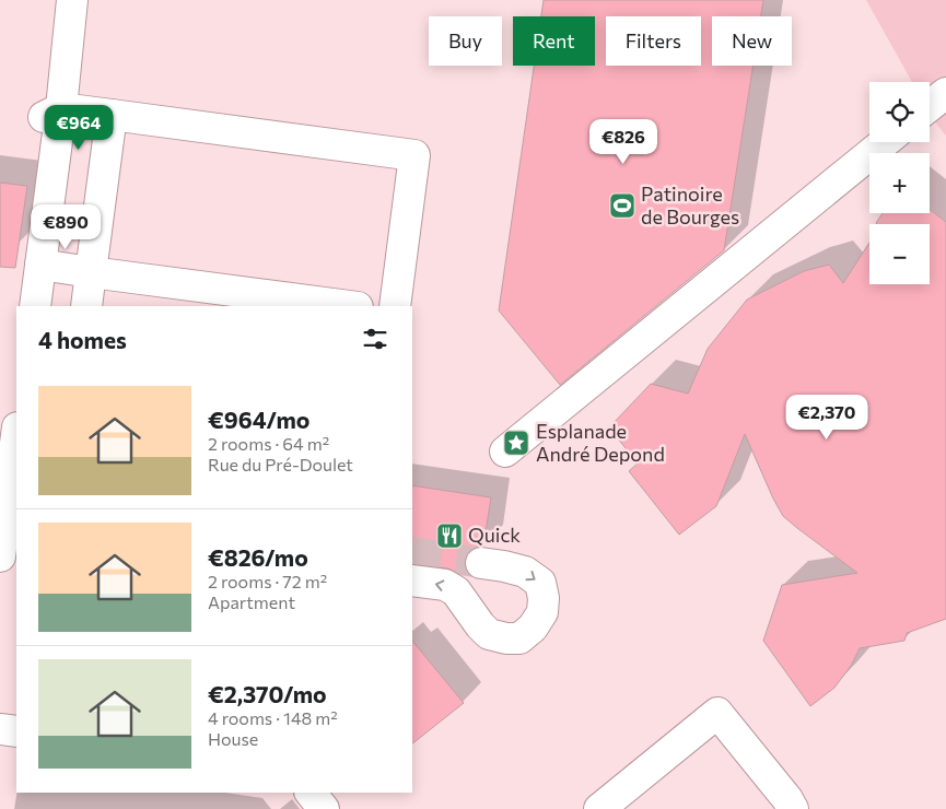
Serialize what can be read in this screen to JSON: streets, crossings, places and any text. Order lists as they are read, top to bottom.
{
  "places": {
    "sports": ["Patinoire de Bourges"],
    "place": ["Esplanade André Depond"],
    "restaurant": ["Quick"]
  },
  "page": {
    "chip": [
      "Buy",
      "Rent",
      "Filters",
      "New"
    ],
    "map_buttons": ["+", "−"],
    "price": [
      "€964",
      "€826",
      "€890",
      "€2,370"
    ],
    "heading": "4 homes",
    "list": [
      {
        "name": "€964/mo",
        "note": "2 rooms · 64 m² · Rue du Pré-Doulet"
      },
      {
        "name": "€826/mo",
        "note": "2 rooms · 72 m² · Apartment"
      },
      {
        "name": "€2,370/mo",
        "note": "4 rooms · 148 m² · House"
      }
    ]
  }
}
